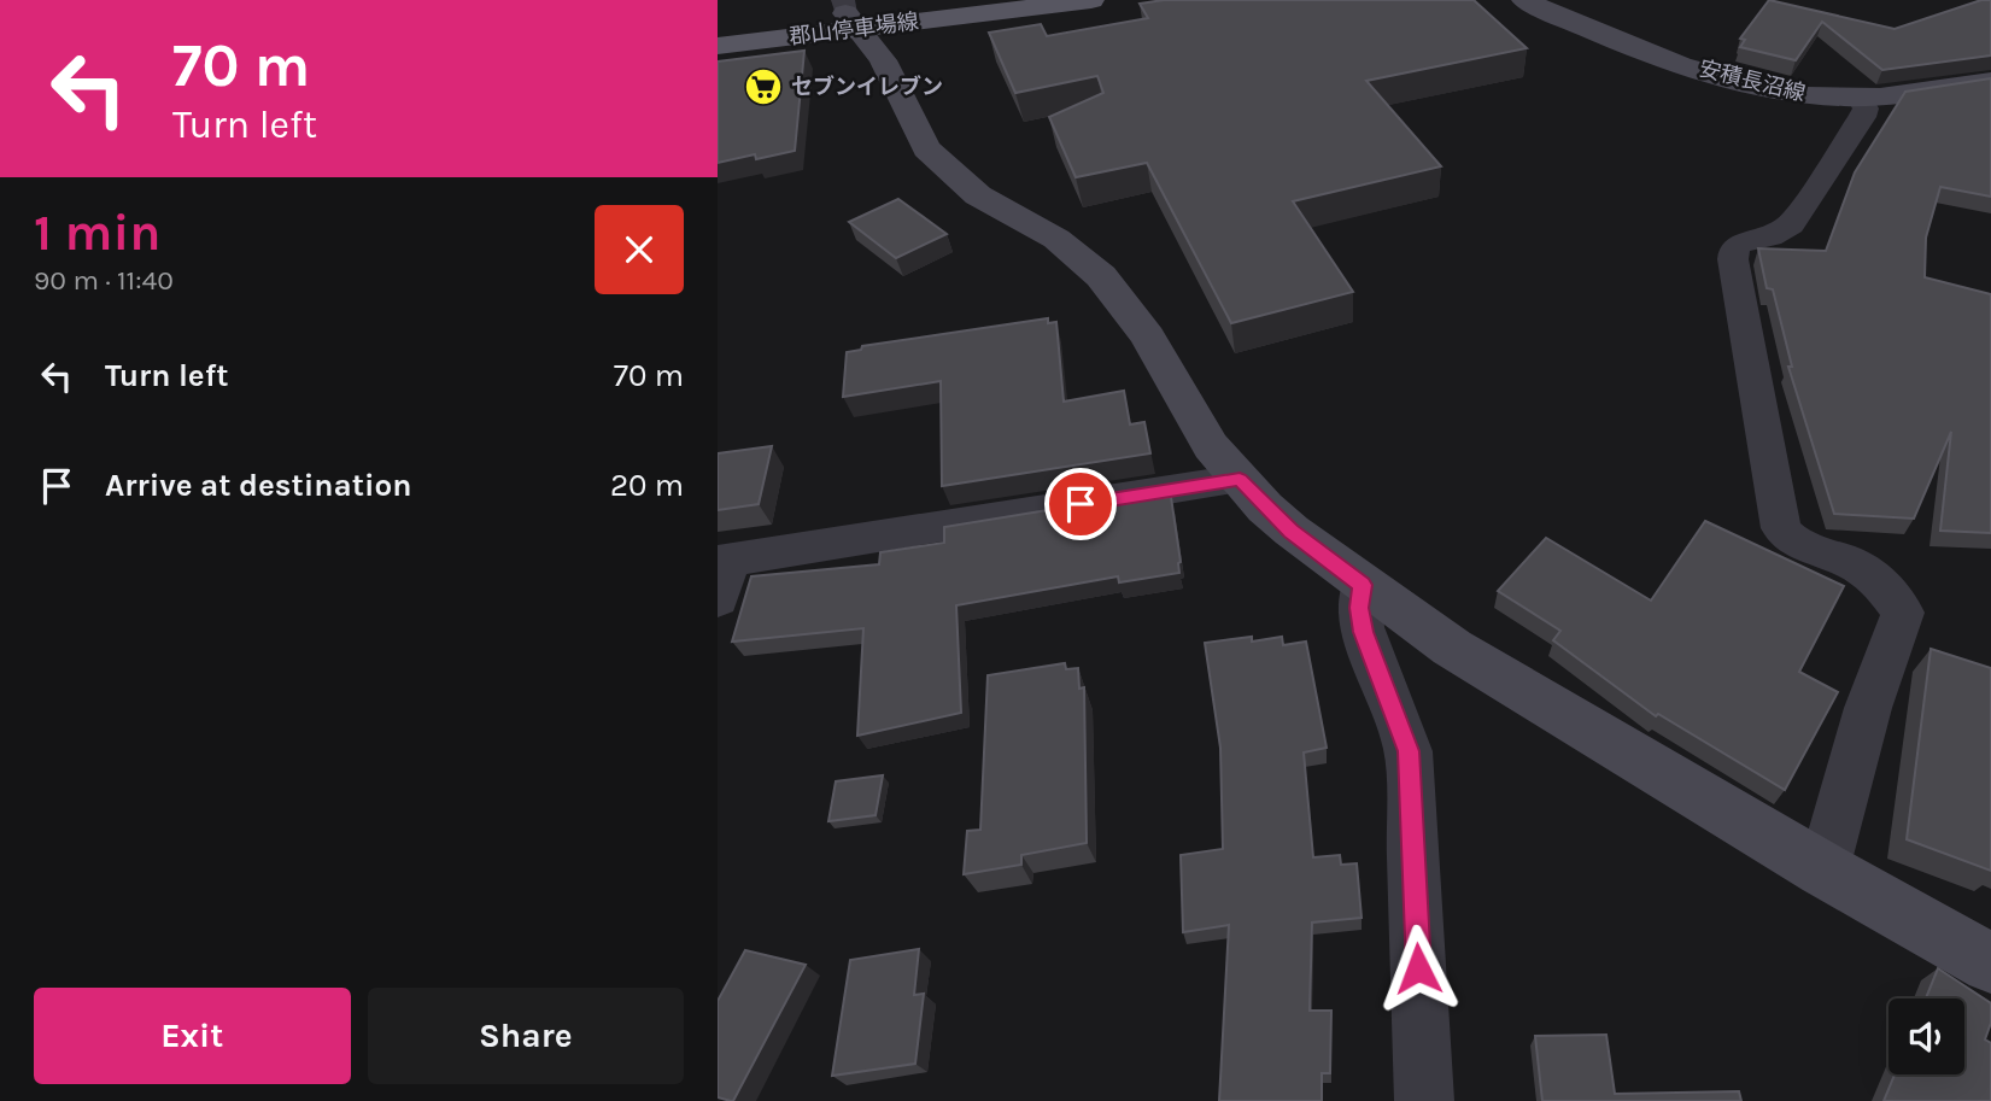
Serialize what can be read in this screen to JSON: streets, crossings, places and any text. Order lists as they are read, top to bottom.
{
  "streets": {
    "main road": ["郡山停車場線"],
    "street": ["安積長沼線"]
  },
  "places": {
    "supermarket": ["セブンイレブン"]
  },
  "page": {
    "turn": ["70 m", "Turn left"],
    "heading": ["1 min", "90 m · 11:40"],
    "list": [
      {
        "name": "Turn left",
        "value": "70 m"
      },
      {
        "name": "Arrive at destination",
        "value": "20 m"
      }
    ],
    "buttons": ["Exit", "Share"]
  }
}
